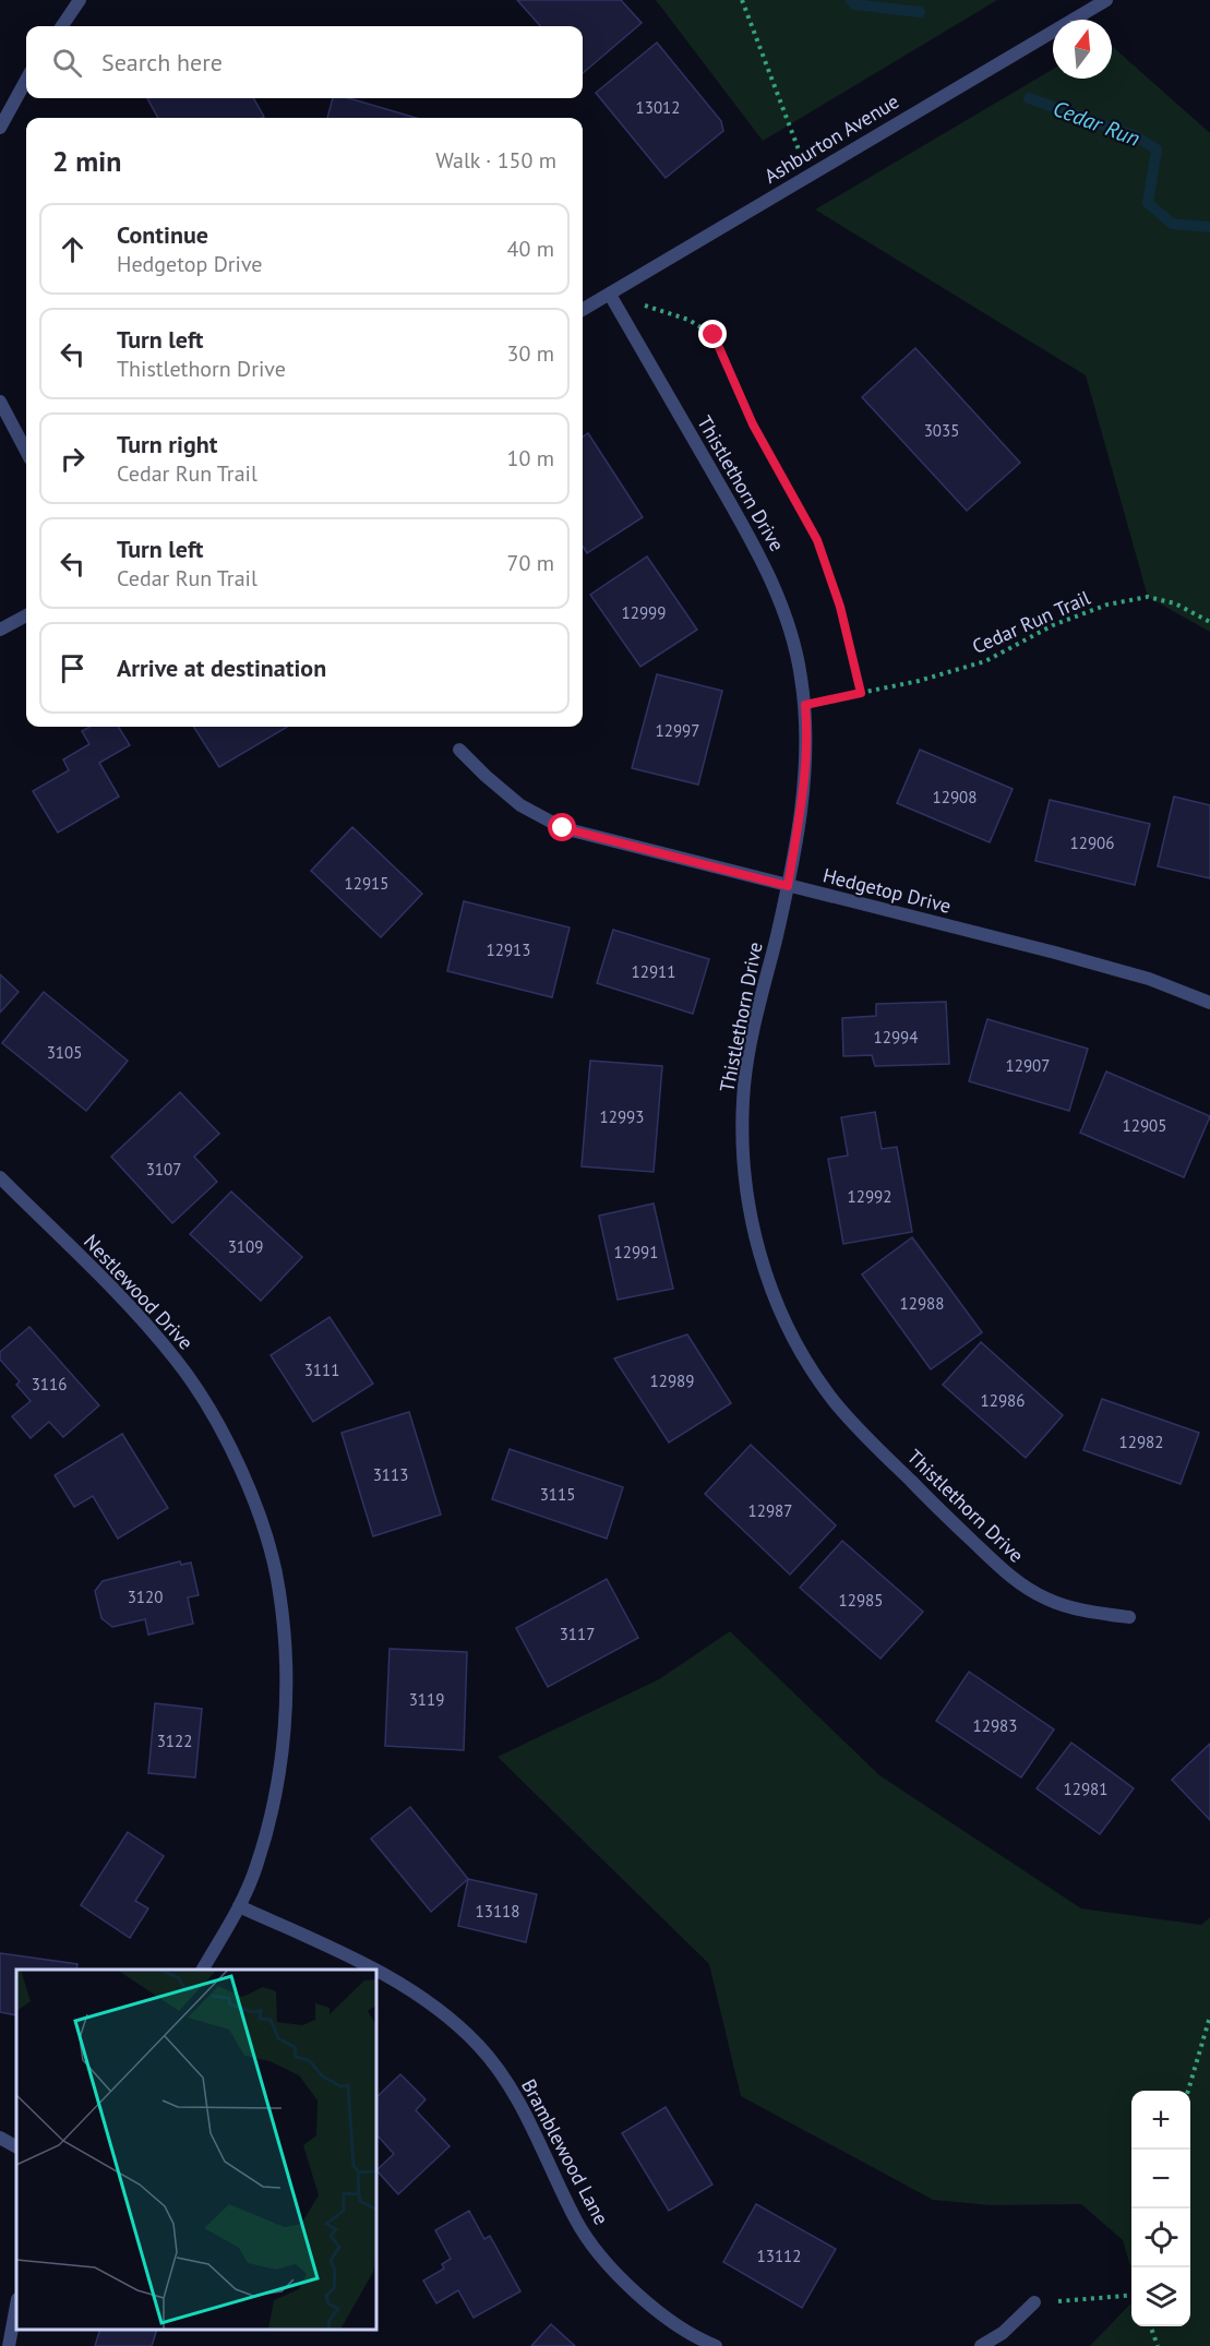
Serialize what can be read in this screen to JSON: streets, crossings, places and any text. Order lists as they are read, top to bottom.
{
  "streets": {
    "street": [
      "Ashburton Avenue",
      "Thistlethorn Drive",
      "Hedgetop Drive",
      "Nestlewood Drive",
      "Bramblewood Lane"
    ],
    "path": ["Cedar Run Trail"]
  },
  "crossings": [
    ["Ashburton Avenue", "Thistlethorn Drive"],
    ["Thistlethorn Drive", "Cedar Run Trail"],
    ["Thistlethorn Drive", "Hedgetop Drive"],
    ["Nestlewood Drive", "Bramblewood Lane"]
  ],
  "water": ["Cedar Run"],
  "house_numbers": [
    "13012",
    "3035",
    "12999",
    "12997",
    "12908",
    "12906",
    "12915",
    "12913",
    "12911",
    "12994",
    "3105",
    "12907",
    "12993",
    "12905",
    "3107",
    "12992",
    "3109",
    "12991",
    "12988",
    "3111",
    "12989",
    "3116",
    "12986",
    "12982",
    "3113",
    "3115",
    "12987",
    "3120",
    "12985",
    "3117",
    "3119",
    "12983",
    "3122",
    "12981",
    "13118",
    "13112"
  ],
  "north": "top",
  "page": {
    "search": "Search here",
    "heading": ["2 min", "Walk · 150 m"],
    "list": [
      ["Continue", "Hedgetop Drive", "40 m"],
      ["Turn left", "Thistlethorn Drive", "30 m"],
      ["Turn right", "Cedar Run Trail", "10 m"],
      ["Turn left", "Cedar Run Trail", "70 m"],
      "Arrive at destination"
    ],
    "map_buttons": ["+", "−"]
  }
}
